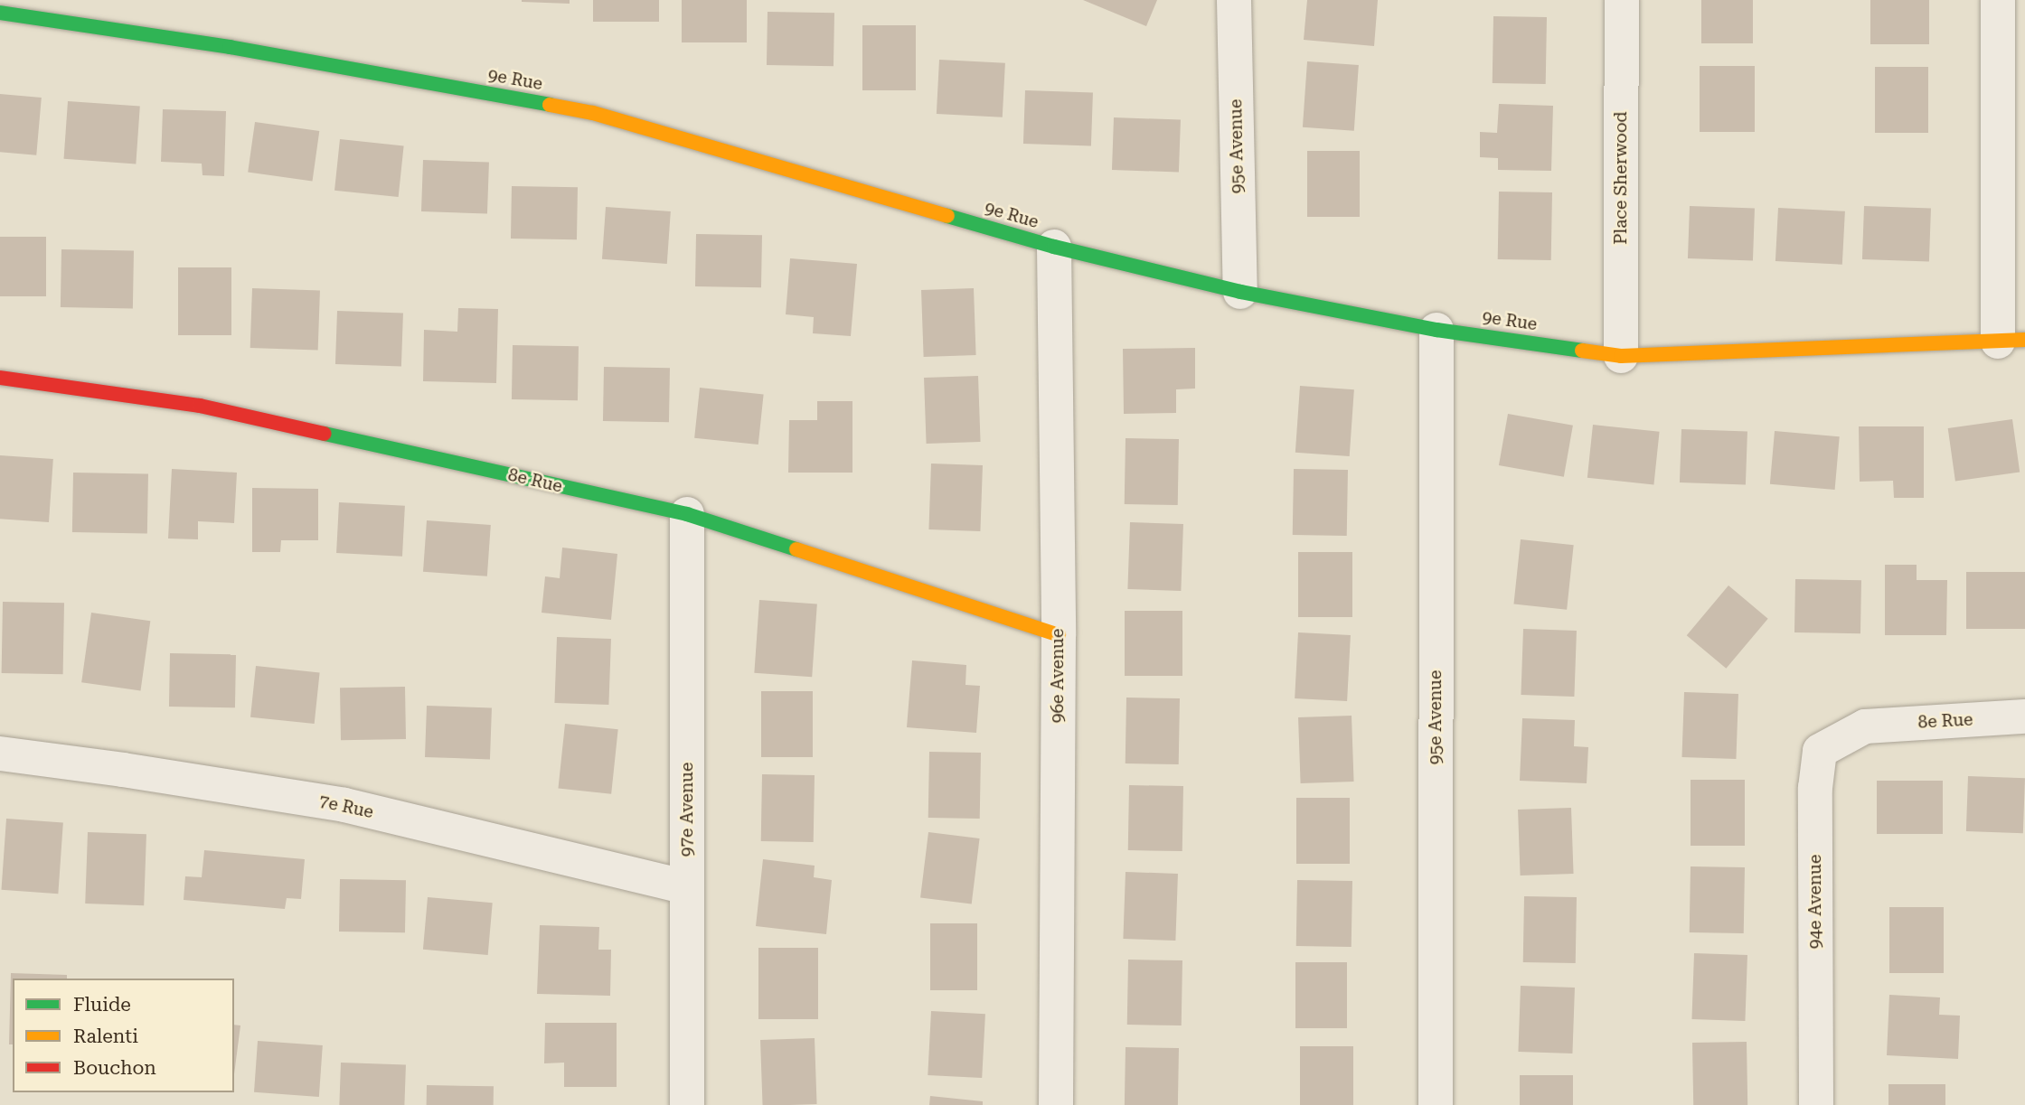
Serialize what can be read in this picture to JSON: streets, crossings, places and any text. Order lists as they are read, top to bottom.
{
  "streets": {
    "street": [
      "9e Rue",
      "95e Avenue",
      "Place Sherwood",
      "8e Rue",
      "96e Avenue",
      "7e Rue",
      "97e Avenue",
      "94e Avenue"
    ]
  },
  "crossings": [
    ["9e Rue", "95e Avenue"],
    ["9e Rue", "Place Sherwood"],
    ["9e Rue", "96e Avenue"],
    ["8e Rue", "96e Avenue"],
    ["8e Rue", "97e Avenue"],
    ["8e Rue", "94e Avenue"],
    ["7e Rue", "97e Avenue"]
  ],
  "legend": ["Fluide", "Ralenti", "Bouchon"]
}
